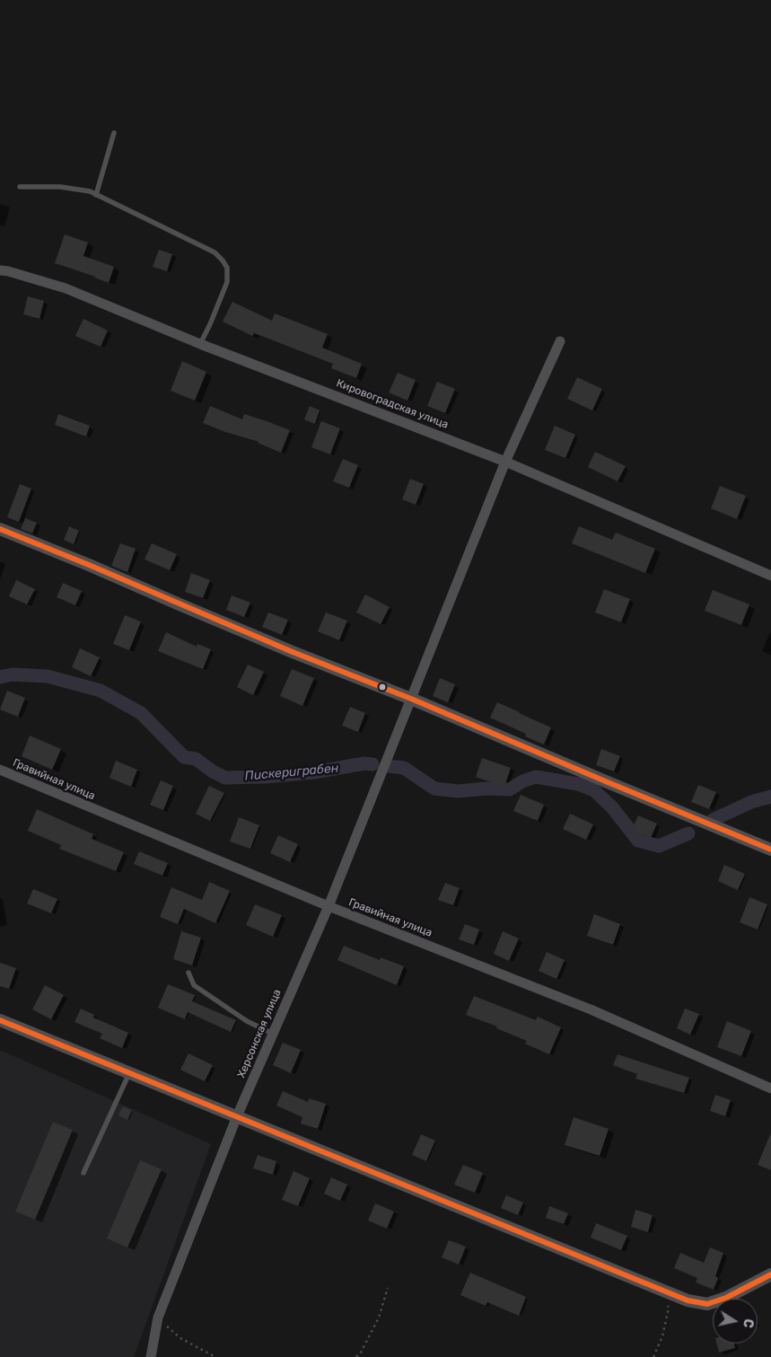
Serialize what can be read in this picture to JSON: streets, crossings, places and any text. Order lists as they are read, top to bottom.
{
  "streets": {
    "street": ["Кировоградская улица", "Гравийная улица", "Херсонская улица"]
  },
  "crossings": [
    ["Кировоградская улица", "Херсонская улица"],
    ["Гравийная улица", "Херсонская улица"]
  ],
  "water": ["Пискериграбен"],
  "north": "right"
}
